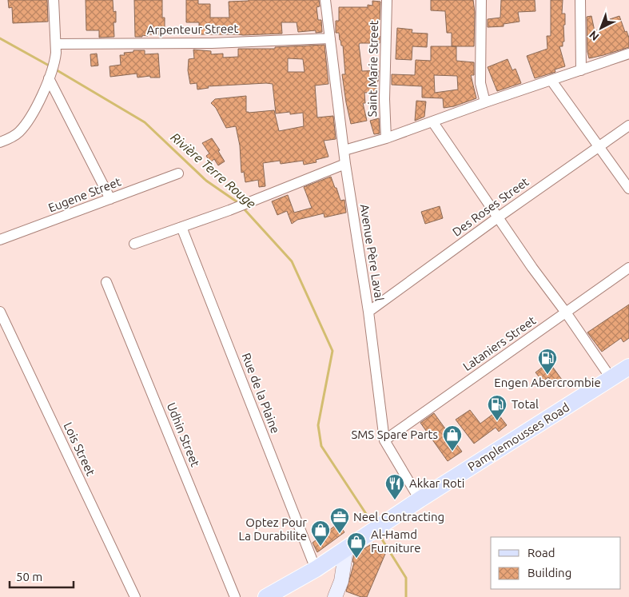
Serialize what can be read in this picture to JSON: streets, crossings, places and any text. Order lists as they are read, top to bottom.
{
  "streets": {
    "main road": ["Pamplemousses Road"],
    "street": [
      "Arpenteur Street",
      "Saint Marie Street",
      "Eugene Street",
      "Des Roses Street",
      "Avenue Père Laval",
      "Lataniers Street",
      "Rue de la Plaine",
      "Udhin Street",
      "Lois Street"
    ]
  },
  "crossings": [
    ["Arpenteur Street", "Avenue Père Laval"],
    ["Des Roses Street", "Avenue Père Laval"],
    ["Avenue Père Laval", "Lataniers Street"],
    ["Avenue Père Laval", "Pamplemousses Road"],
    ["Rue de la Plaine", "Pamplemousses Road"]
  ],
  "water": ["Rivière Terre Rouge"],
  "places": {
    "fuel station": ["Engen Abercrombie", "Total"],
    "shop": ["SMS Spare Parts", "Optez Pour La Durabilite", "Al-Hamd Furniture"],
    "restaurant": ["Akkar Roti"],
    "office": ["Neel Contracting"]
  },
  "legend": ["Road", "Building"],
  "scale_bar": "50 m",
  "north": "bottom left"
}
